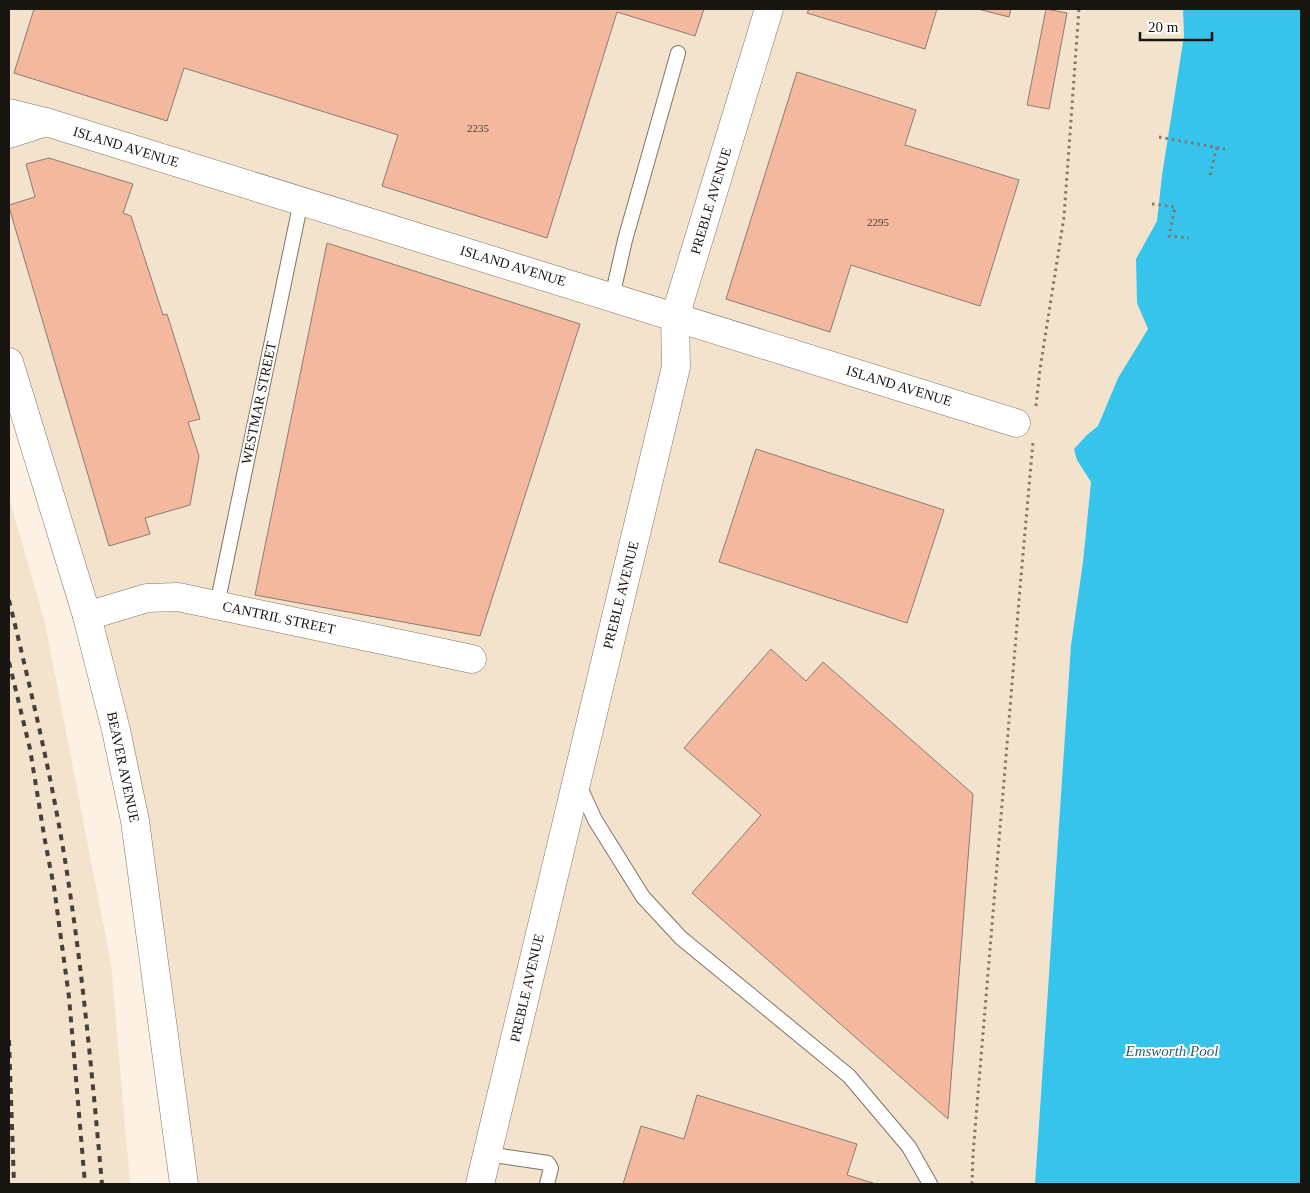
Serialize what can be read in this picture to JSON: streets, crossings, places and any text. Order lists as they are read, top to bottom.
{
  "streets": {
    "street": [
      "ISLAND AVENUE",
      "PREBLE AVENUE",
      "CANTRIL STREET",
      "BEAVER AVENUE"
    ],
    "lane": ["WESTMAR STREET"]
  },
  "crossings": [
    ["ISLAND AVENUE", "PREBLE AVENUE"],
    ["ISLAND AVENUE", "WESTMAR STREET"],
    ["WESTMAR STREET", "CANTRIL STREET"],
    ["CANTRIL STREET", "BEAVER AVENUE"]
  ],
  "water": ["Emsworth Pool"],
  "house_numbers": ["2235", "2295"],
  "scale_bar": "20 m"
}
